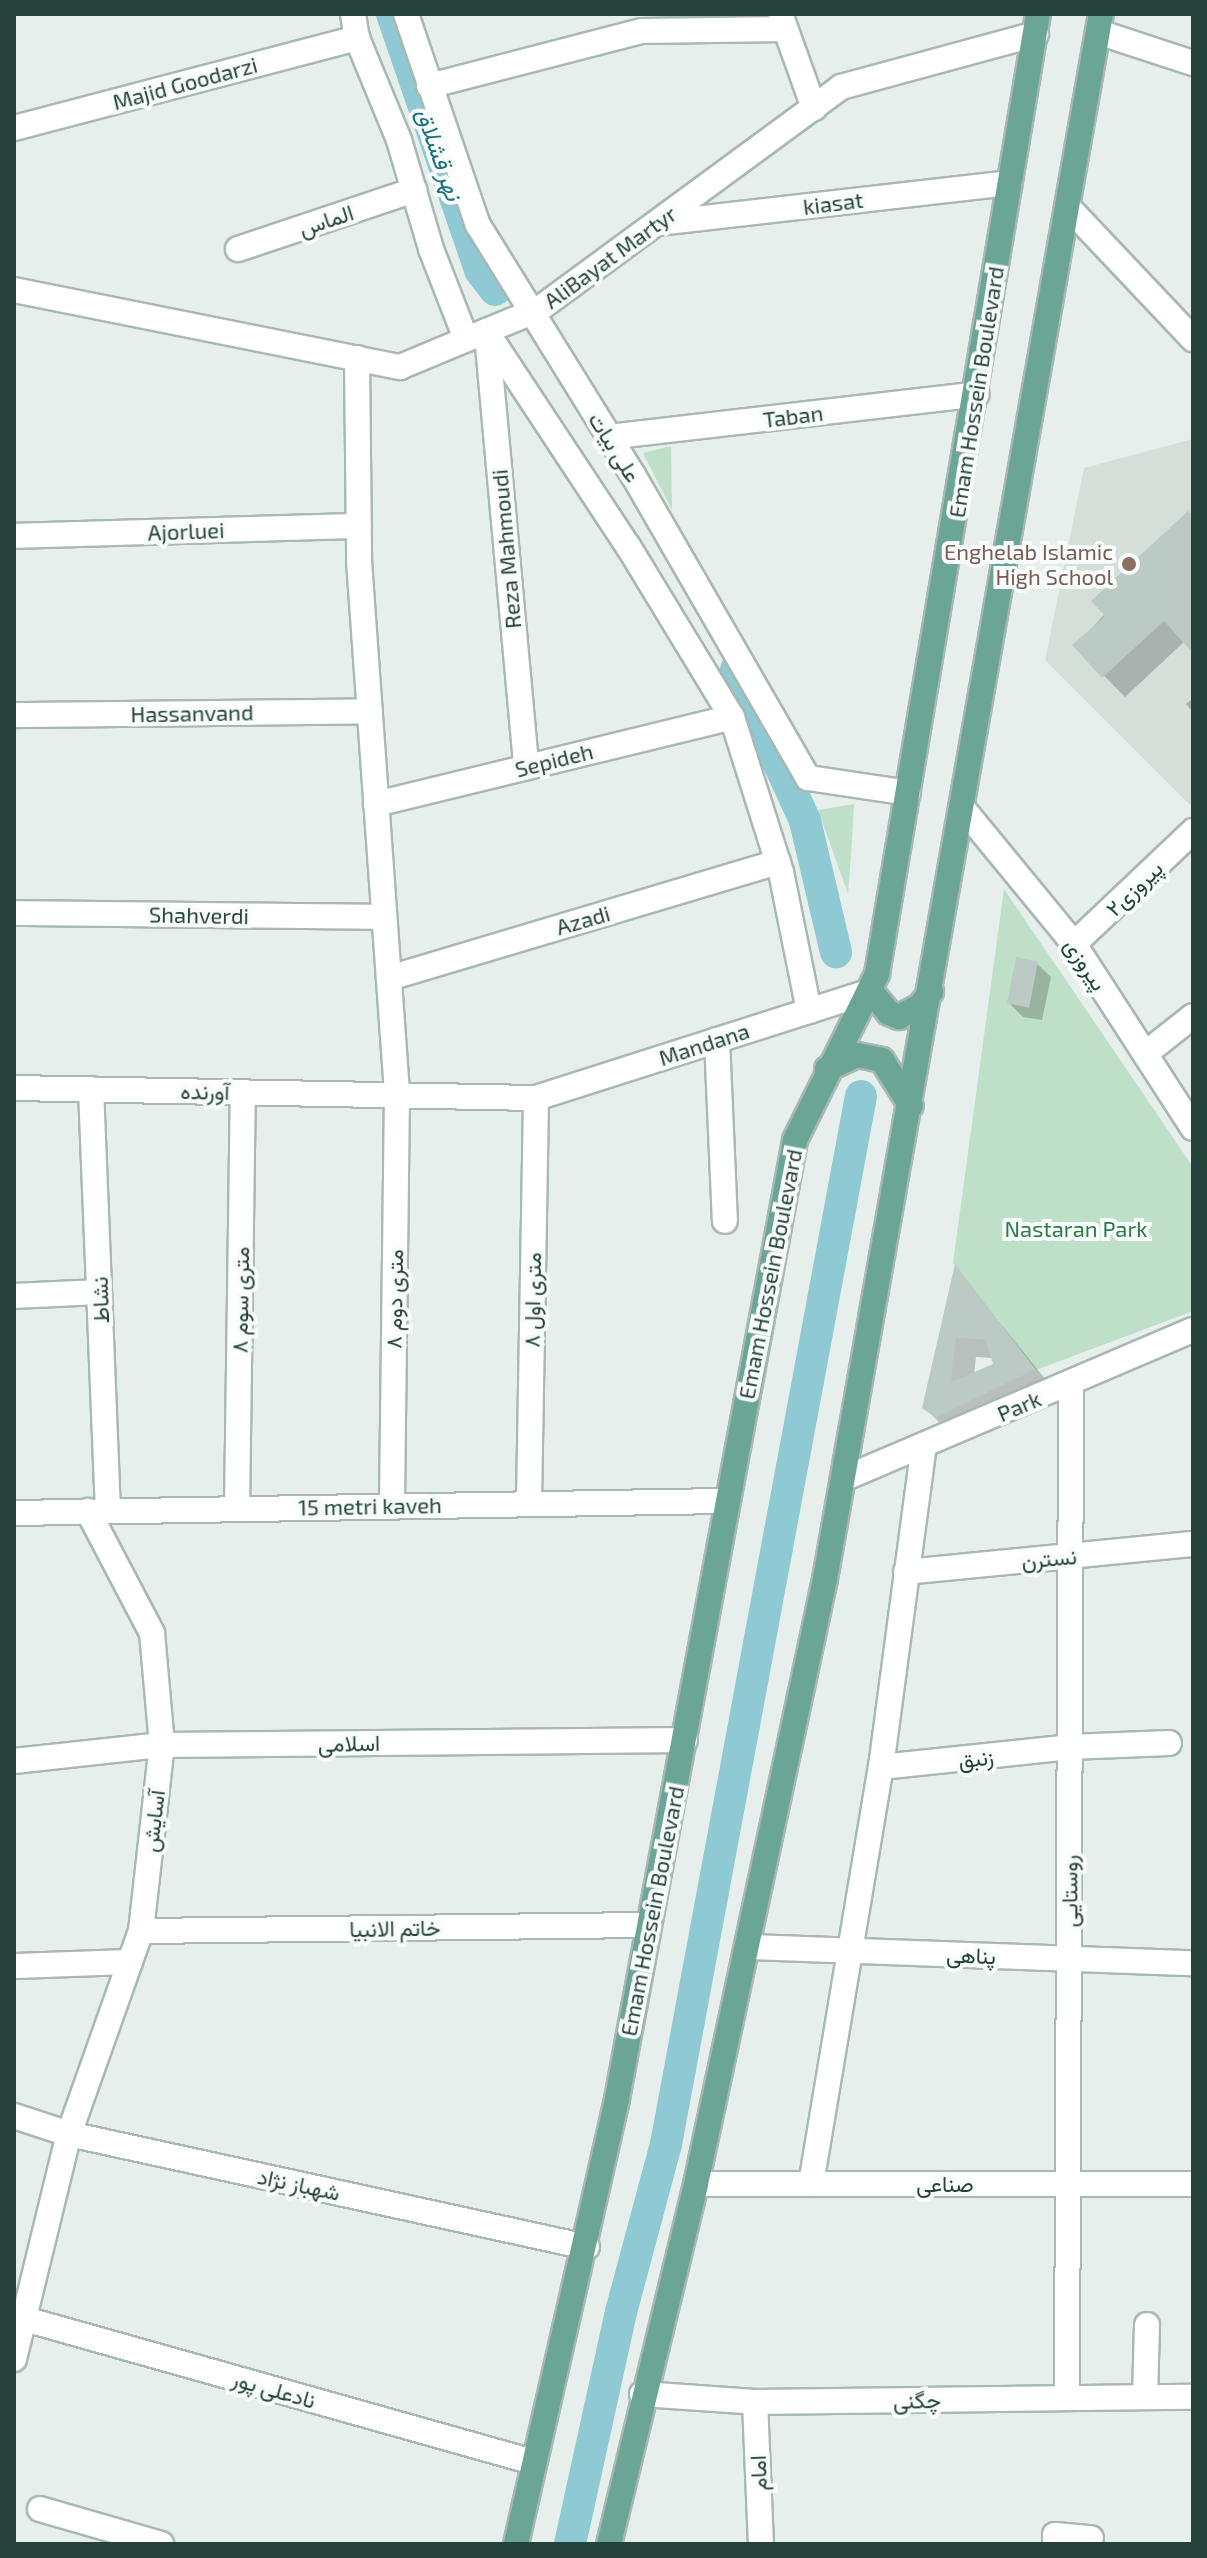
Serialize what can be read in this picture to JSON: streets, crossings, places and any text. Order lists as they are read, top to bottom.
{
  "streets": {
    "main road": ["Emam Hossein Boulevard"],
    "street": [
      "Majid Goodarzi",
      "kiasat",
      "الماس",
      "AliBayat Martyr",
      "Taban",
      "علی بیات",
      "Ajorluei",
      "Reza Mahmoudi",
      "Hassanvand",
      "Sepideh",
      "پیروزی۲",
      "Shahverdi",
      "Azadi",
      "پیروزی",
      "Mandana",
      "آورنده",
      "۸ متری دوم",
      "نشاط",
      "۸ متری سوم",
      "۸ متری اول",
      "Park",
      "15 metri kaveh",
      "نسترن",
      "اسلامی",
      "زنبق",
      "آسایش",
      "روستایی",
      "خاتم الانبیا",
      "پناهی",
      "شهباز نژاد",
      "صناعی",
      "نادعلی پور",
      "چگنی",
      "امام"
    ]
  },
  "crossings": [
    ["kiasat", "AliBayat Martyr"],
    ["kiasat", "Emam Hossein Boulevard"],
    ["AliBayat Martyr", "Emam Hossein Boulevard"],
    ["AliBayat Martyr", "علی بیات"],
    ["AliBayat Martyr", "Reza Mahmoudi"],
    ["Emam Hossein Boulevard", "Taban"],
    ["Emam Hossein Boulevard", "علی بیات"],
    ["Emam Hossein Boulevard", "Mandana"],
    ["Emam Hossein Boulevard", "15 metri kaveh"],
    ["Emam Hossein Boulevard", "اسلامی"],
    ["Emam Hossein Boulevard", "خاتم الانبیا"],
    ["Emam Hossein Boulevard", "شهباز نژاد"],
    ["Emam Hossein Boulevard", "نادعلی پور"],
    ["Taban", "علی بیات"],
    ["علی بیات", "Reza Mahmoudi"],
    ["علی بیات", "Sepideh"],
    ["علی بیات", "Azadi"],
    ["علی بیات", "Mandana"],
    ["Reza Mahmoudi", "Sepideh"],
    ["پیروزی۲", "پیروزی"],
    ["Mandana", "آورنده"],
    ["Mandana", "۸ متری دوم"],
    ["Mandana", "۸ متری اول"],
    ["آورنده", "۸ متری دوم"],
    ["آورنده", "نشاط"],
    ["آورنده", "۸ متری سوم"],
    ["۸ متری دوم", "15 metri kaveh"],
    ["نشاط", "15 metri kaveh"],
    ["نشاط", "آسایش"],
    ["۸ متری سوم", "15 metri kaveh"],
    ["۸ متری اول", "15 metri kaveh"],
    ["Park", "روستایی"],
    ["15 metri kaveh", "آسایش"],
    ["نسترن", "روستایی"],
    ["اسلامی", "آسایش"],
    ["زنبق", "روستایی"],
    ["آسایش", "خاتم الانبیا"],
    ["آسایش", "شهباز نژاد"],
    ["آسایش", "نادعلی پور"],
    ["روستایی", "پناهی"],
    ["روستایی", "صناعی"],
    ["روستایی", "چگنی"],
    ["چگنی", "امام"]
  ],
  "water": ["نهر قشلاق"],
  "parks": ["Nastaran Park"],
  "places": ["Enghelab Islamic High School"]
}
